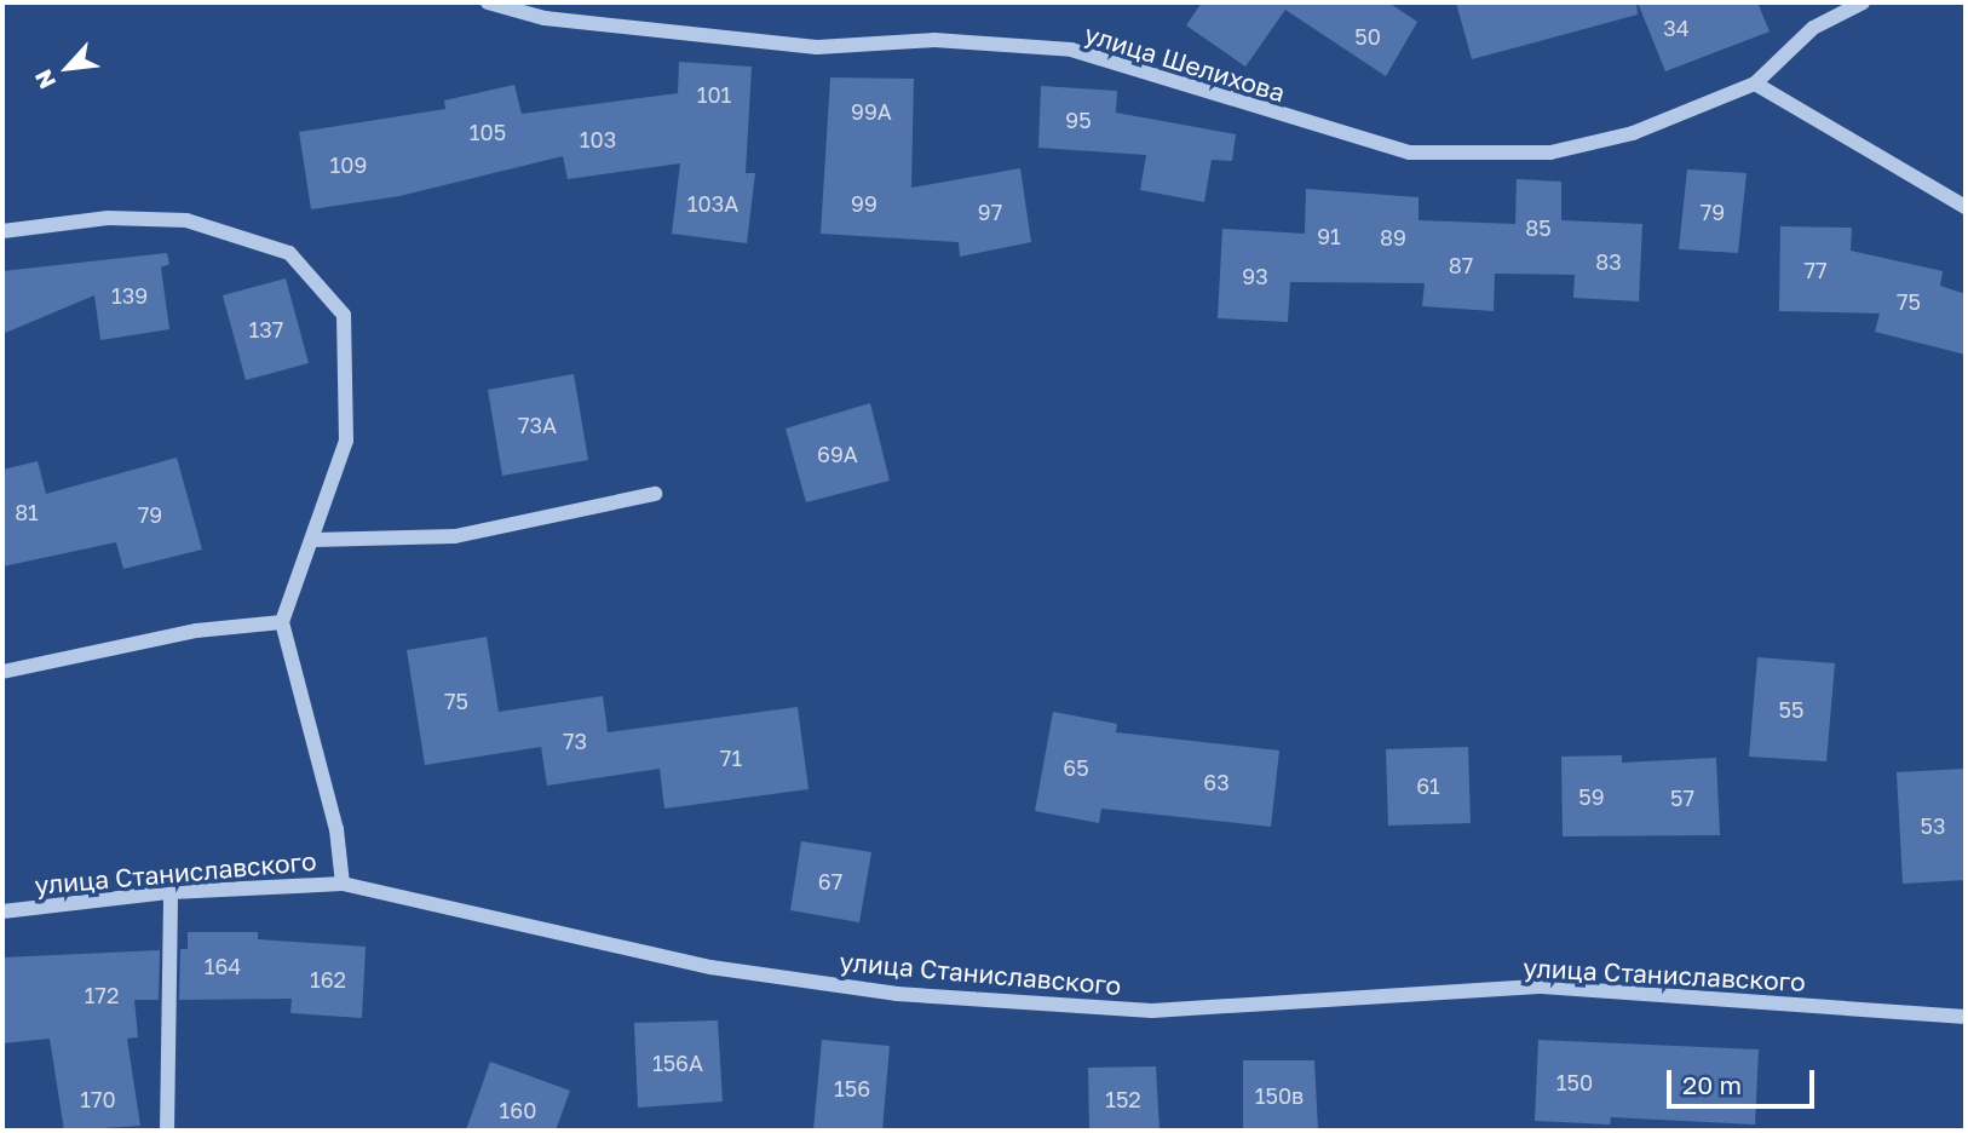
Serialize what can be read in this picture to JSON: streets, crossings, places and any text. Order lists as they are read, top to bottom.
{
  "streets": {
    "street": ["улица Шелихова", "улица Станиславского"]
  },
  "house_numbers": [
    "34",
    "50",
    "101",
    "99А",
    "95",
    "105",
    "103",
    "109",
    "103А",
    "99",
    "97",
    "79",
    "85",
    "91",
    "89",
    "83",
    "87",
    "77",
    "93",
    "139",
    "75",
    "137",
    "73А",
    "69А",
    "81",
    "79",
    "75",
    "55",
    "73",
    "71",
    "65",
    "63",
    "61",
    "59",
    "57",
    "53",
    "67",
    "164",
    "162",
    "172",
    "156А",
    "150",
    "156",
    "150в",
    "170",
    "152",
    "160"
  ],
  "scale_bar": "20 m",
  "north": "bottom left"
}
